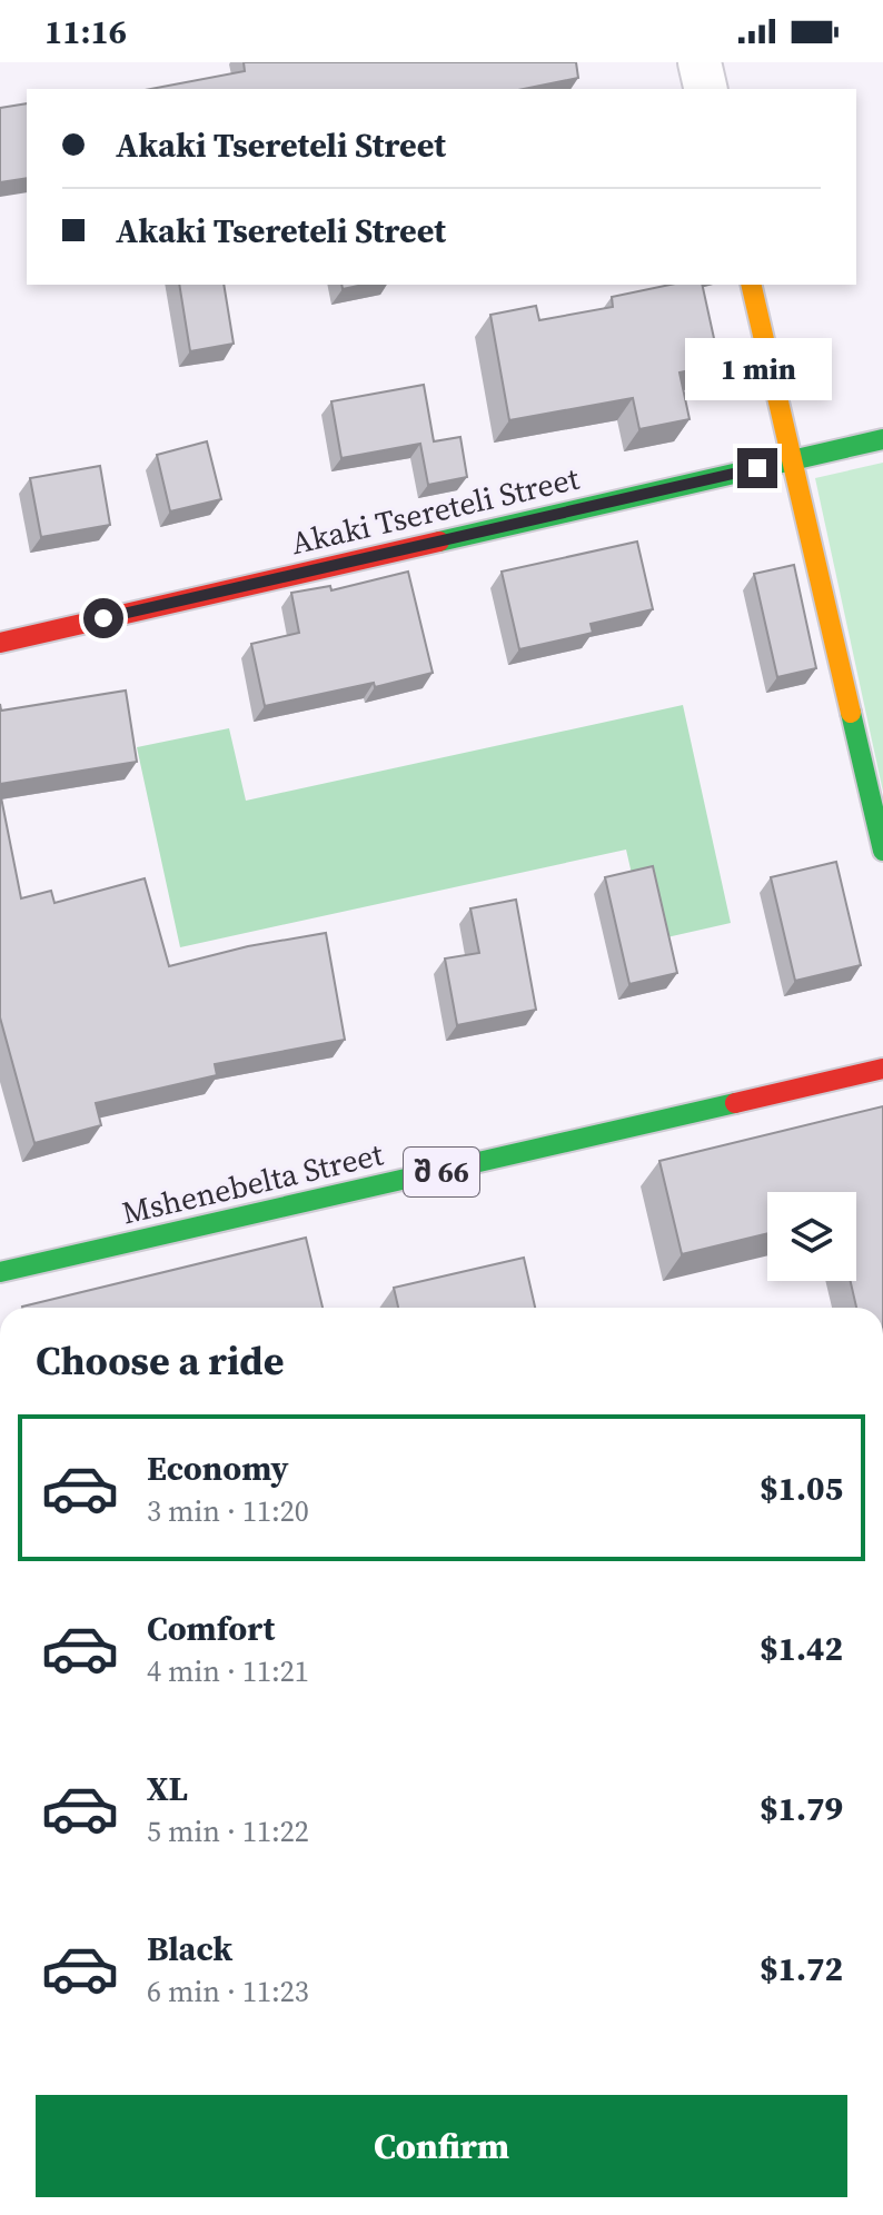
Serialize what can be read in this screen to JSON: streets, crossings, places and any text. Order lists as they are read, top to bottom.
{
  "streets": {
    "street": ["Akaki Tsereteli Street", "შ 66", "Mshenebelta Street"]
  },
  "page": {
    "status": "11:16",
    "banner": ["Akaki Tsereteli Street", "Akaki Tsereteli Street"],
    "bubble": "1 min",
    "heading": "Choose a ride",
    "list": [
      {
        "name": "Economy",
        "note": "3 min · 11:20",
        "value": "$1.05"
      },
      {
        "name": "Comfort",
        "note": "4 min · 11:21",
        "value": "$1.42"
      },
      {
        "name": "XL",
        "note": "5 min · 11:22",
        "value": "$1.79"
      },
      {
        "name": "Black",
        "note": "6 min · 11:23",
        "value": "$1.72"
      }
    ],
    "buttons": "Confirm"
  }
}
